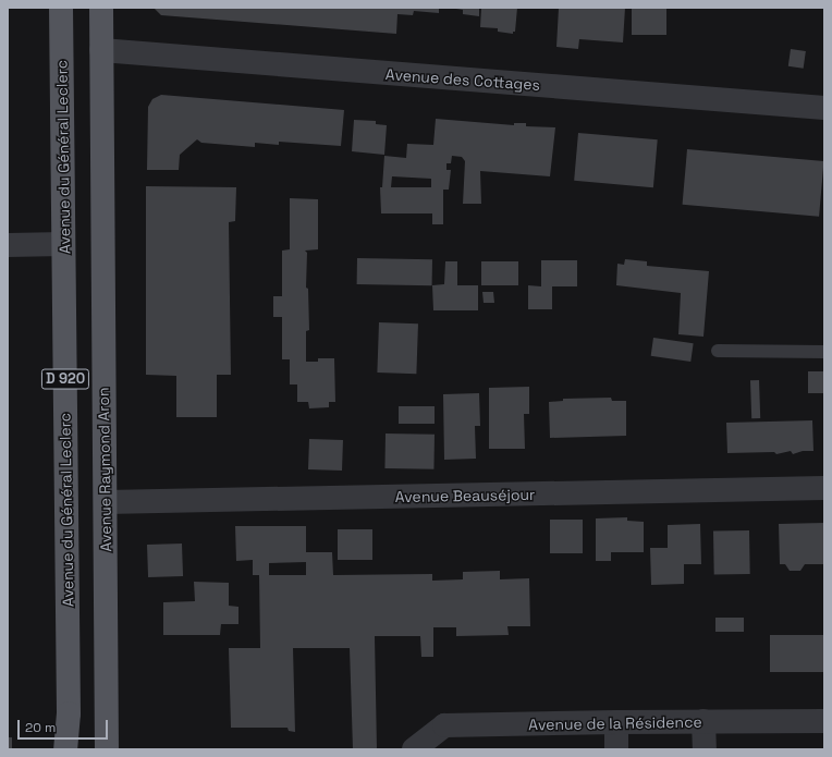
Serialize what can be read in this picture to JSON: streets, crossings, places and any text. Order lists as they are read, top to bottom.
{
  "streets": {
    "main road": ["Avenue du Général Leclerc", "D 920", "Avenue Raymond Aron"],
    "street": ["Avenue des Cottages", "Avenue Beauséjour", "Avenue de la Résidence"]
  },
  "crossings": [
    ["Avenue des Cottages", "D 920"],
    ["Avenue des Cottages", "Avenue Raymond Aron"],
    ["D 920", "Avenue Raymond Aron"],
    ["Avenue Raymond Aron", "Avenue Beauséjour"]
  ],
  "scale_bar": "20 m"
}
